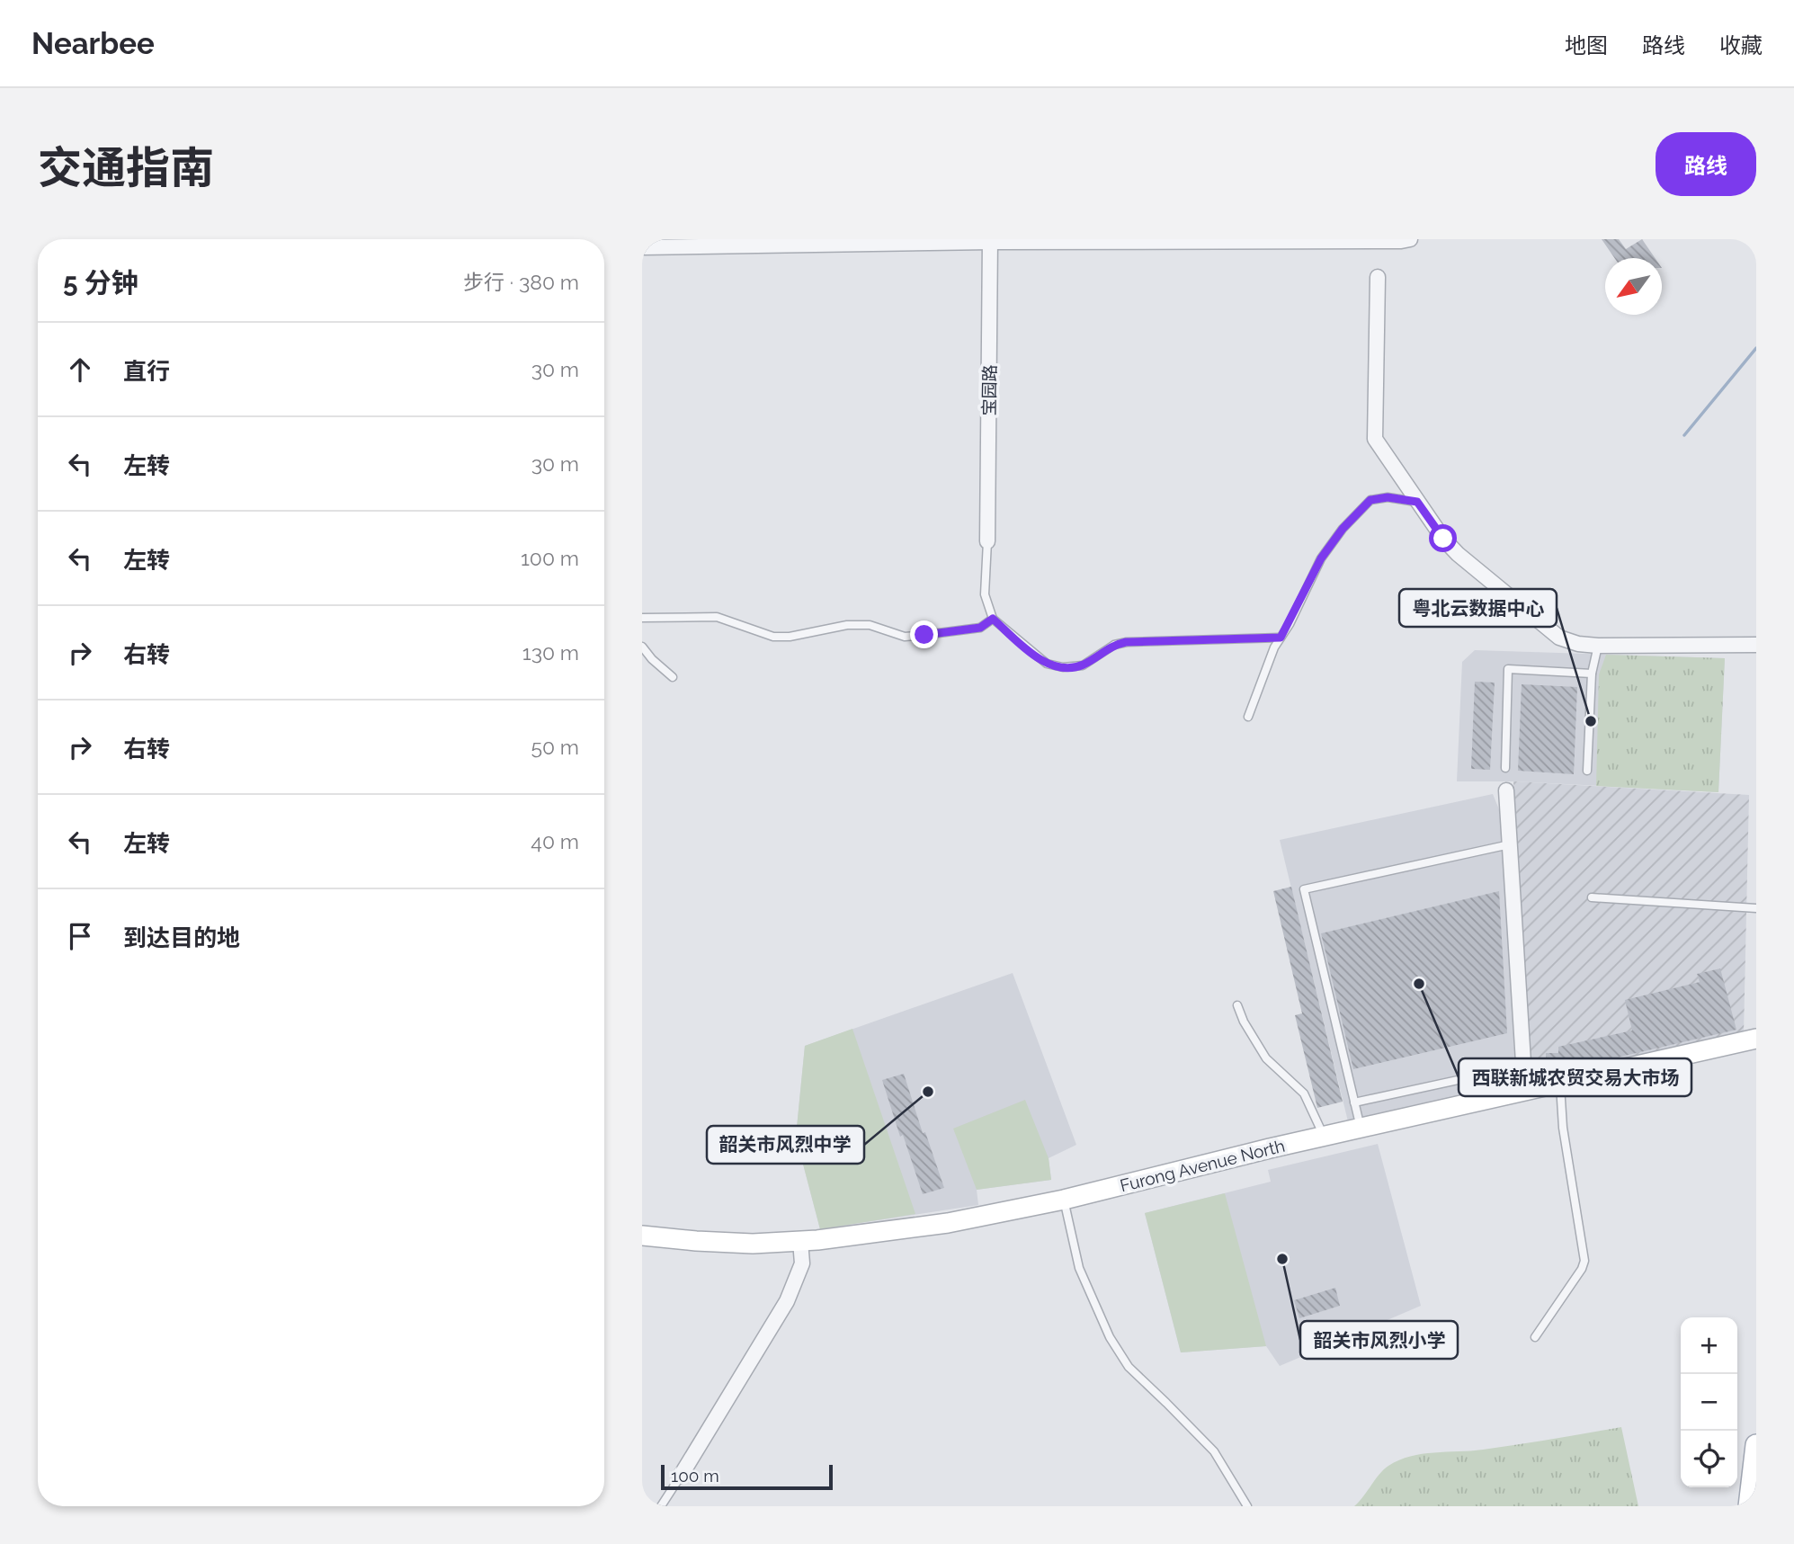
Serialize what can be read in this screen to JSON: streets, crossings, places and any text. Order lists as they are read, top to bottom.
{
  "streets": {
    "main road": ["Furong Avenue North"],
    "street": ["宝园路"]
  },
  "places": [
    "粤北云数据中心",
    "西联新城农贸交易大市场",
    "韶关市风烈中学",
    "韶关市风烈小学"
  ],
  "scale_bar": "100 m",
  "north": "bottom left",
  "page": {
    "header": "Nearbee",
    "nav": ["地图", "路线", "收藏"],
    "title": "交通指南",
    "buttons": "路线",
    "heading": ["5 分钟", "步行 · 380 m"],
    "list": [
      ["直行", "30 m"],
      ["左转", "30 m"],
      ["左转", "100 m"],
      ["右转", "130 m"],
      ["右转", "50 m"],
      ["左转", "40 m"],
      "到达目的地"
    ],
    "map_buttons": ["+", "−"],
    "scale": "100 m"
  }
}
